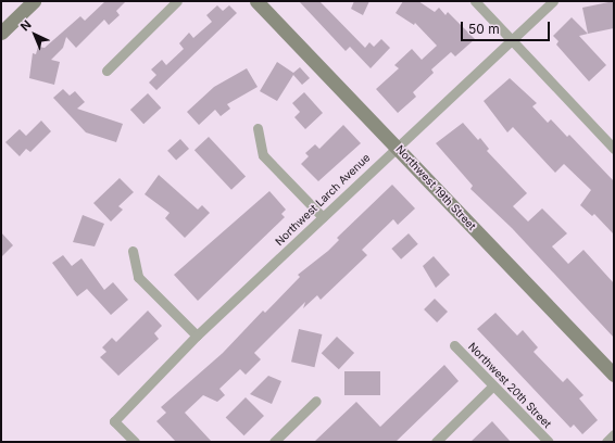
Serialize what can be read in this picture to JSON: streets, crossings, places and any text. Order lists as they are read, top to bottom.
{
  "streets": {
    "main road": ["Northwest 19th Street"],
    "street": ["Northwest Larch Avenue", "Northwest 20th Street"]
  },
  "crossings": [
    ["Northwest 19th Street", "Northwest Larch Avenue"]
  ],
  "scale_bar": "50 m",
  "north": "top left"
}
